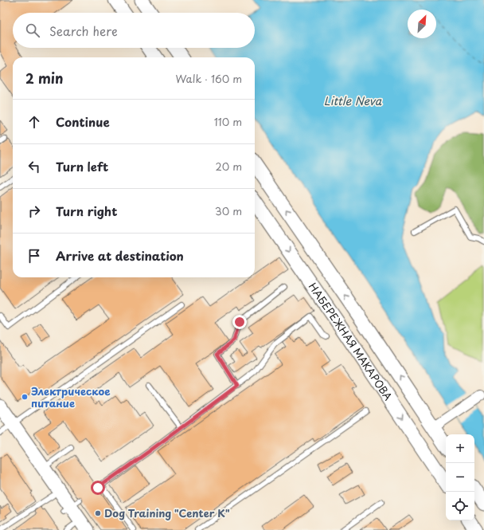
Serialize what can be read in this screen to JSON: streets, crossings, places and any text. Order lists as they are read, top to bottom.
{
  "streets": {
    "main road": ["НАБЕРЕЖНАЯ МАКАРОВА"]
  },
  "water": ["Little Neva"],
  "places": ["Электрическое питание", "Dog Training \"Center K\""],
  "north": "top right",
  "page": {
    "search": "Search here",
    "heading": ["2 min", "Walk · 160 m"],
    "list": [
      ["Continue", "110 m"],
      ["Turn left", "20 m"],
      ["Turn right", "30 m"],
      "Arrive at destination"
    ],
    "map_buttons": ["+", "−"]
  }
}
